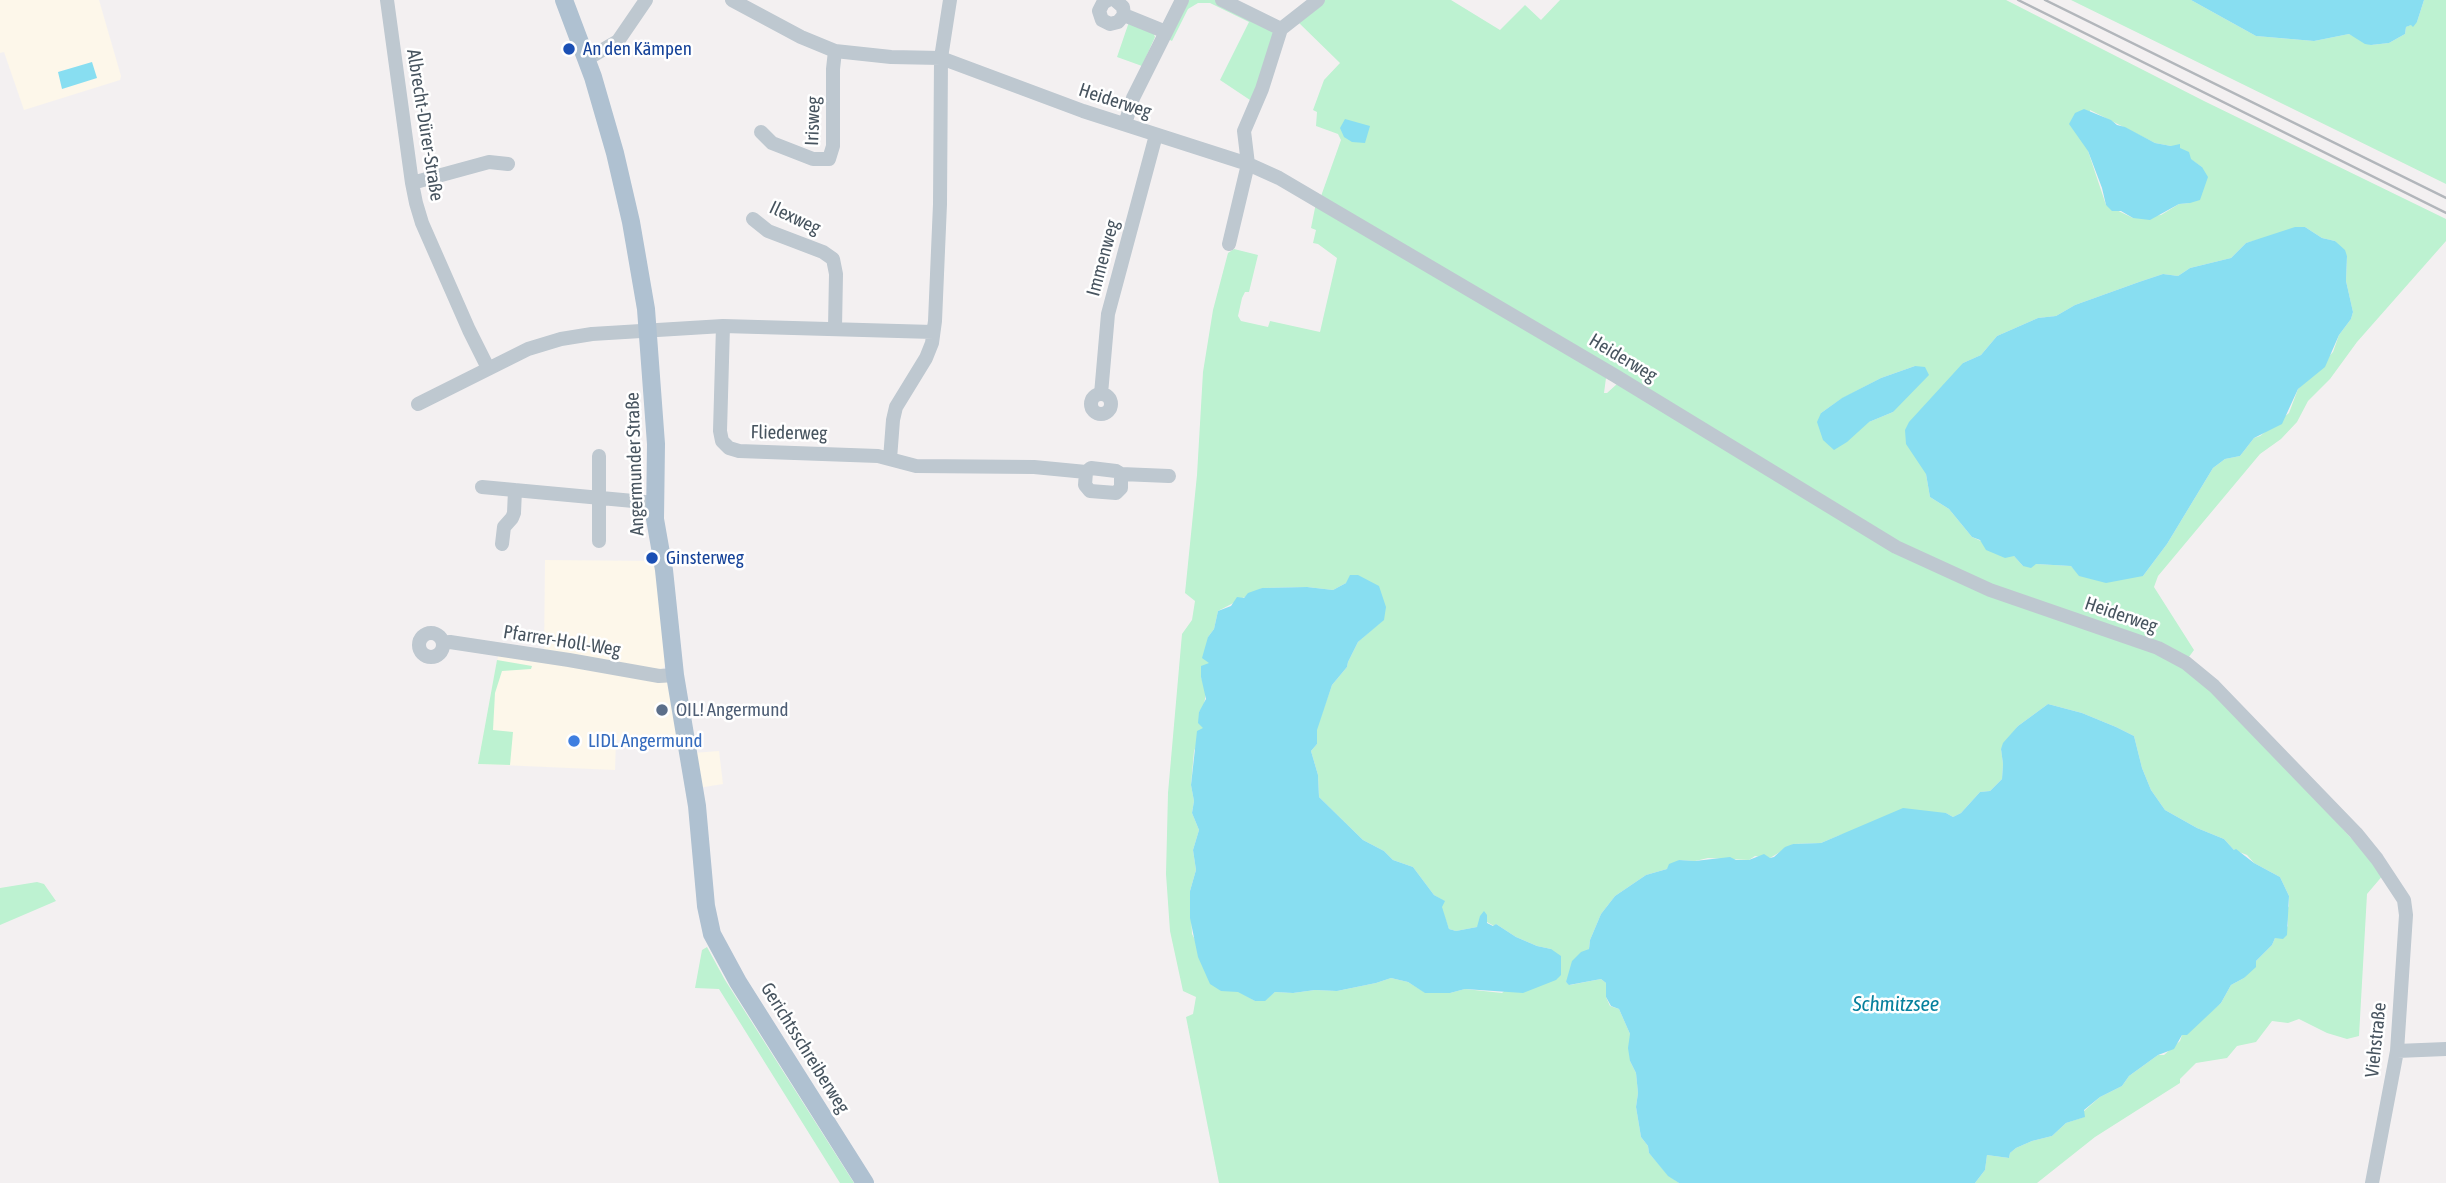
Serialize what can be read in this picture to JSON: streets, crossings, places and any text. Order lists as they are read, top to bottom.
{
  "streets": {
    "main road": ["Angermunder Straße", "Gerichtsschreiberweg"],
    "street": [
      "Heiderweg",
      "Irisweg",
      "Albrecht-Dürer-Straße",
      "Ilexweg",
      "Immenweg",
      "Fliederweg",
      "Pfarrer-Holl-Weg",
      "Viehstraße"
    ]
  },
  "crossings": [
    ["Heiderweg", "Irisweg"],
    ["Heiderweg", "Immenweg"],
    ["Heiderweg", "Viehstraße"],
    ["Angermunder Straße", "Pfarrer-Holl-Weg"],
    ["Angermunder Straße", "Gerichtsschreiberweg"]
  ],
  "water": ["Schmitzsee"],
  "places": [
    "An den Kämpen",
    "Ginsterweg",
    "OIL! Angermund",
    "LIDL Angermund"
  ]
}
